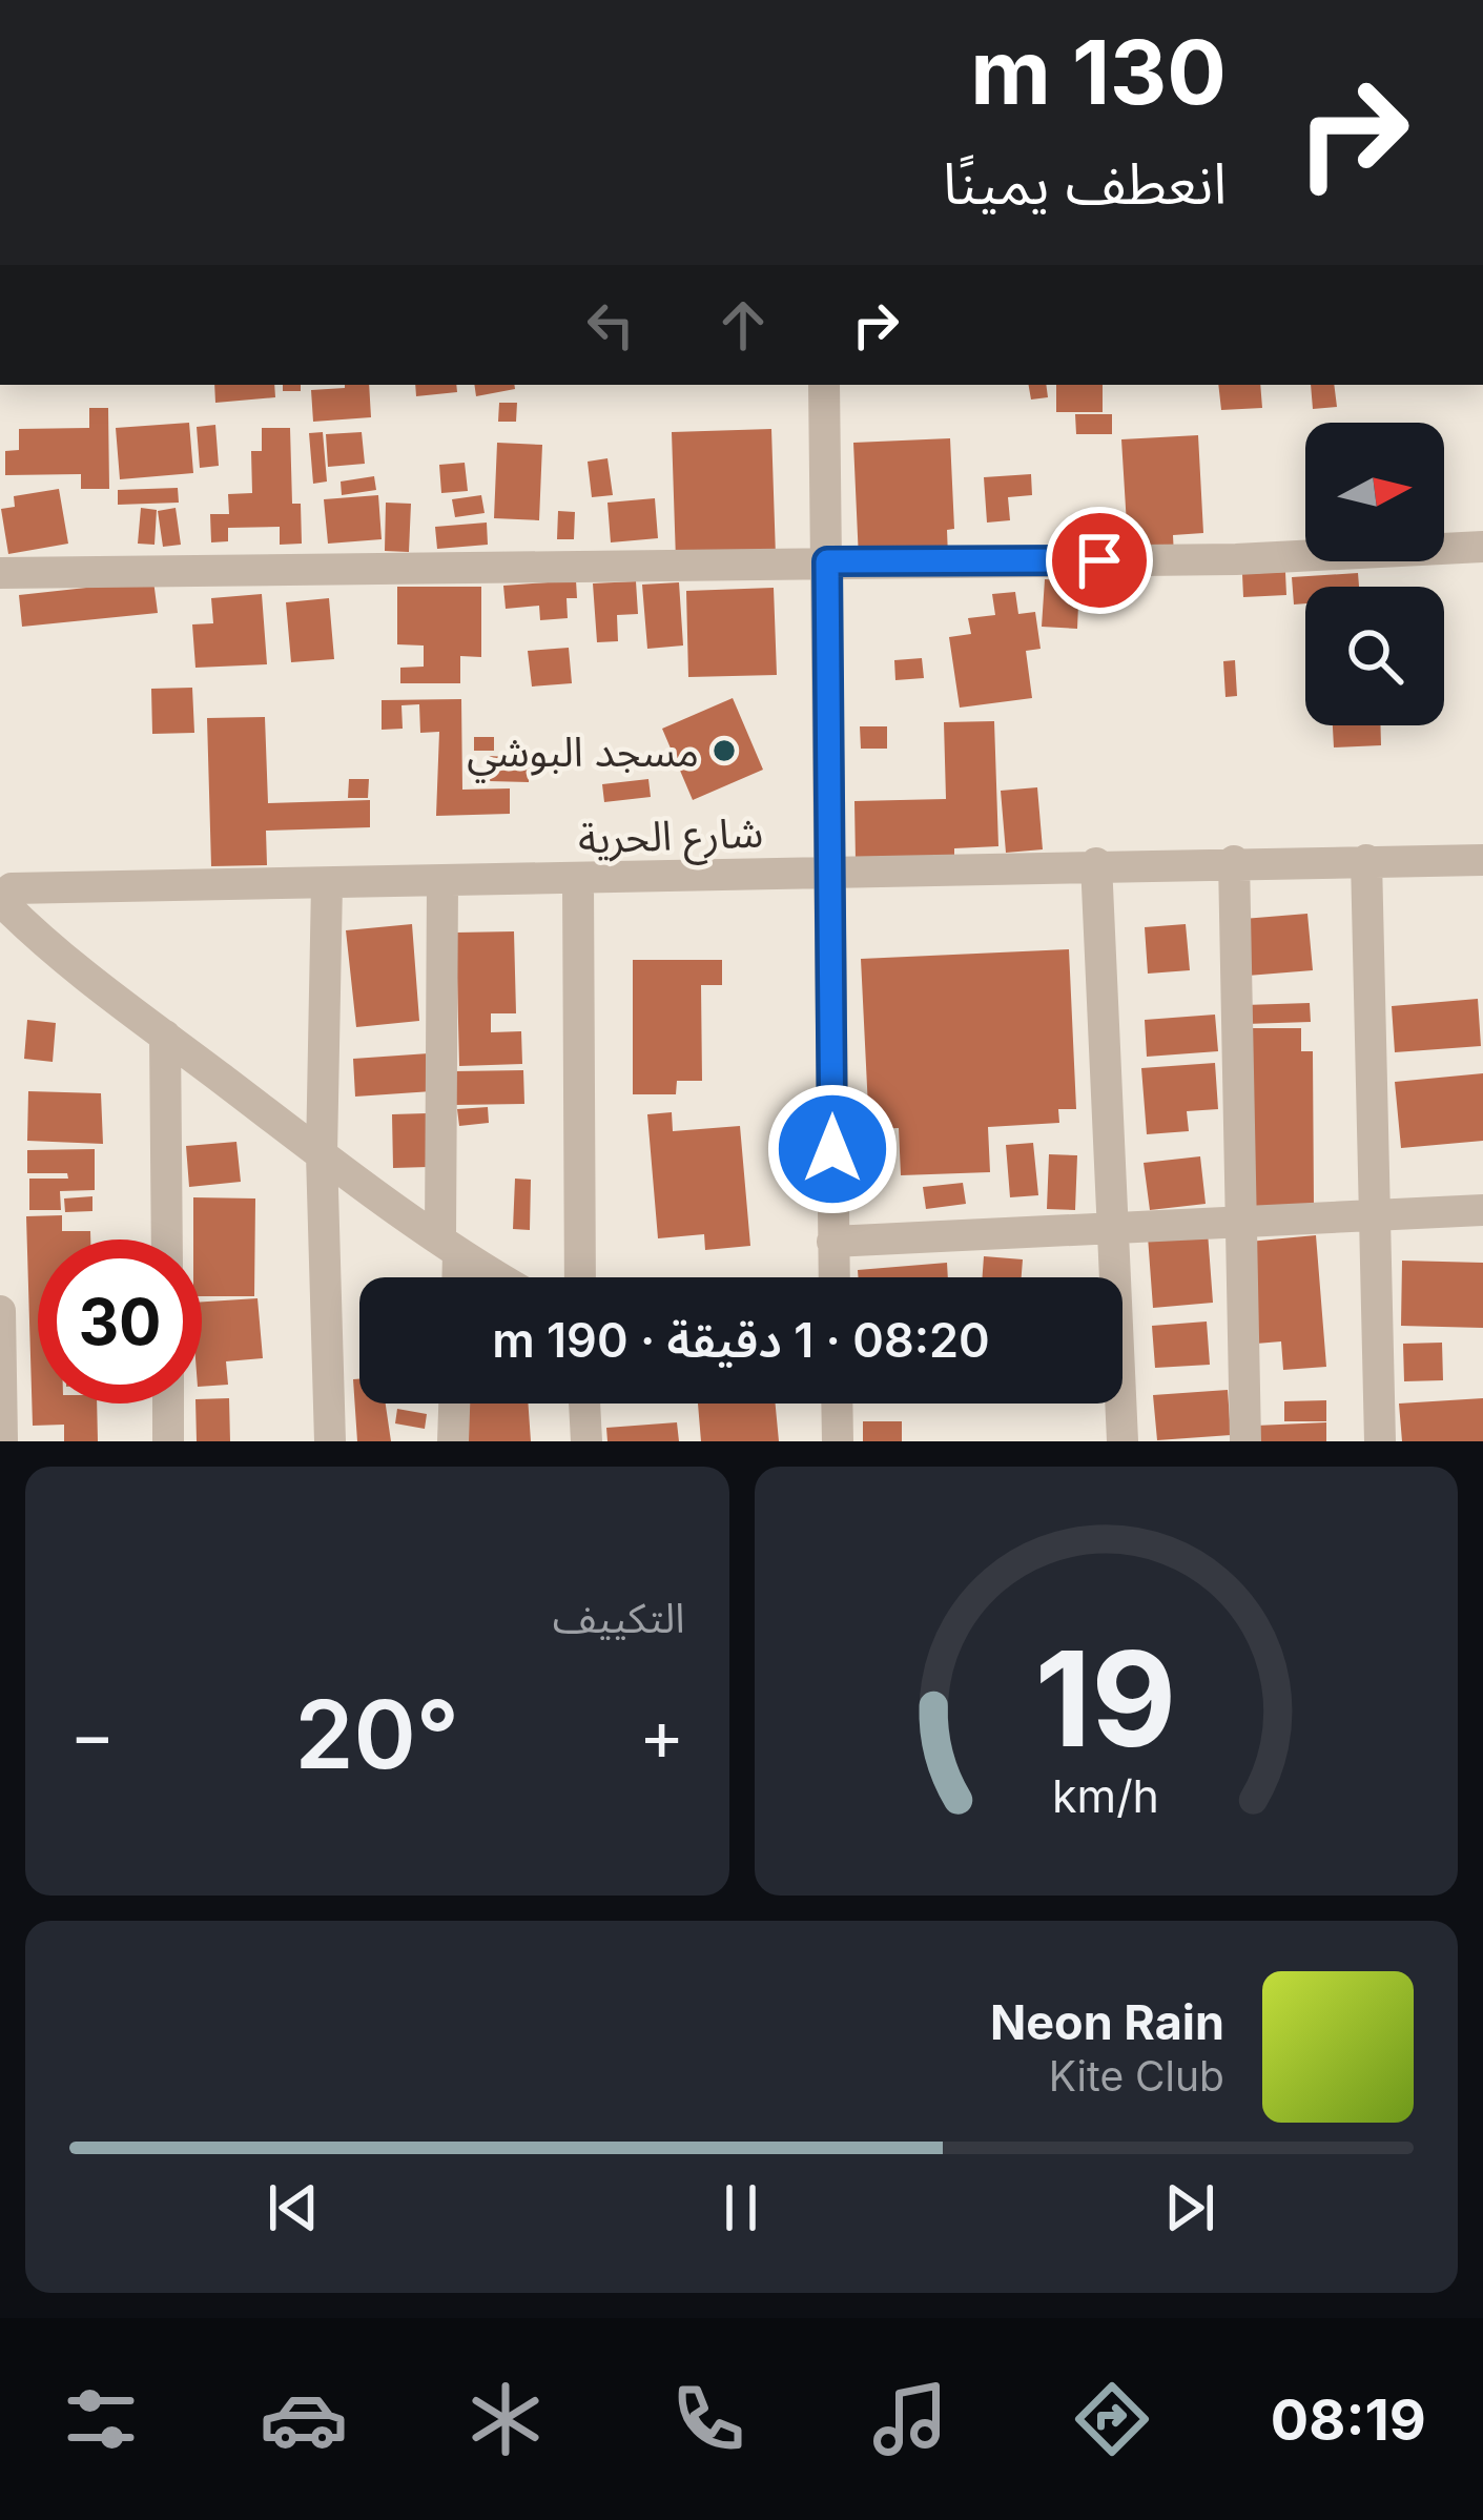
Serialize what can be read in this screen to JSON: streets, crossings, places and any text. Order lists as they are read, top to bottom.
{
  "streets": {
    "street": ["شارع الحرية"]
  },
  "places": ["مسجد البوشي"],
  "north": "right",
  "page": {
    "turn": ["130 m", "انعطف يمينًا"],
    "limit": "30",
    "trip": "08:20 · 1 دقيقة · 190 m",
    "tile": "التكييف",
    "heat": ["−", "20°", "+"],
    "song": ["Neon Rain", "Kite Club"],
    "tabs": "08:19",
    "gauge": ["19", "km/h"]
  }
}
